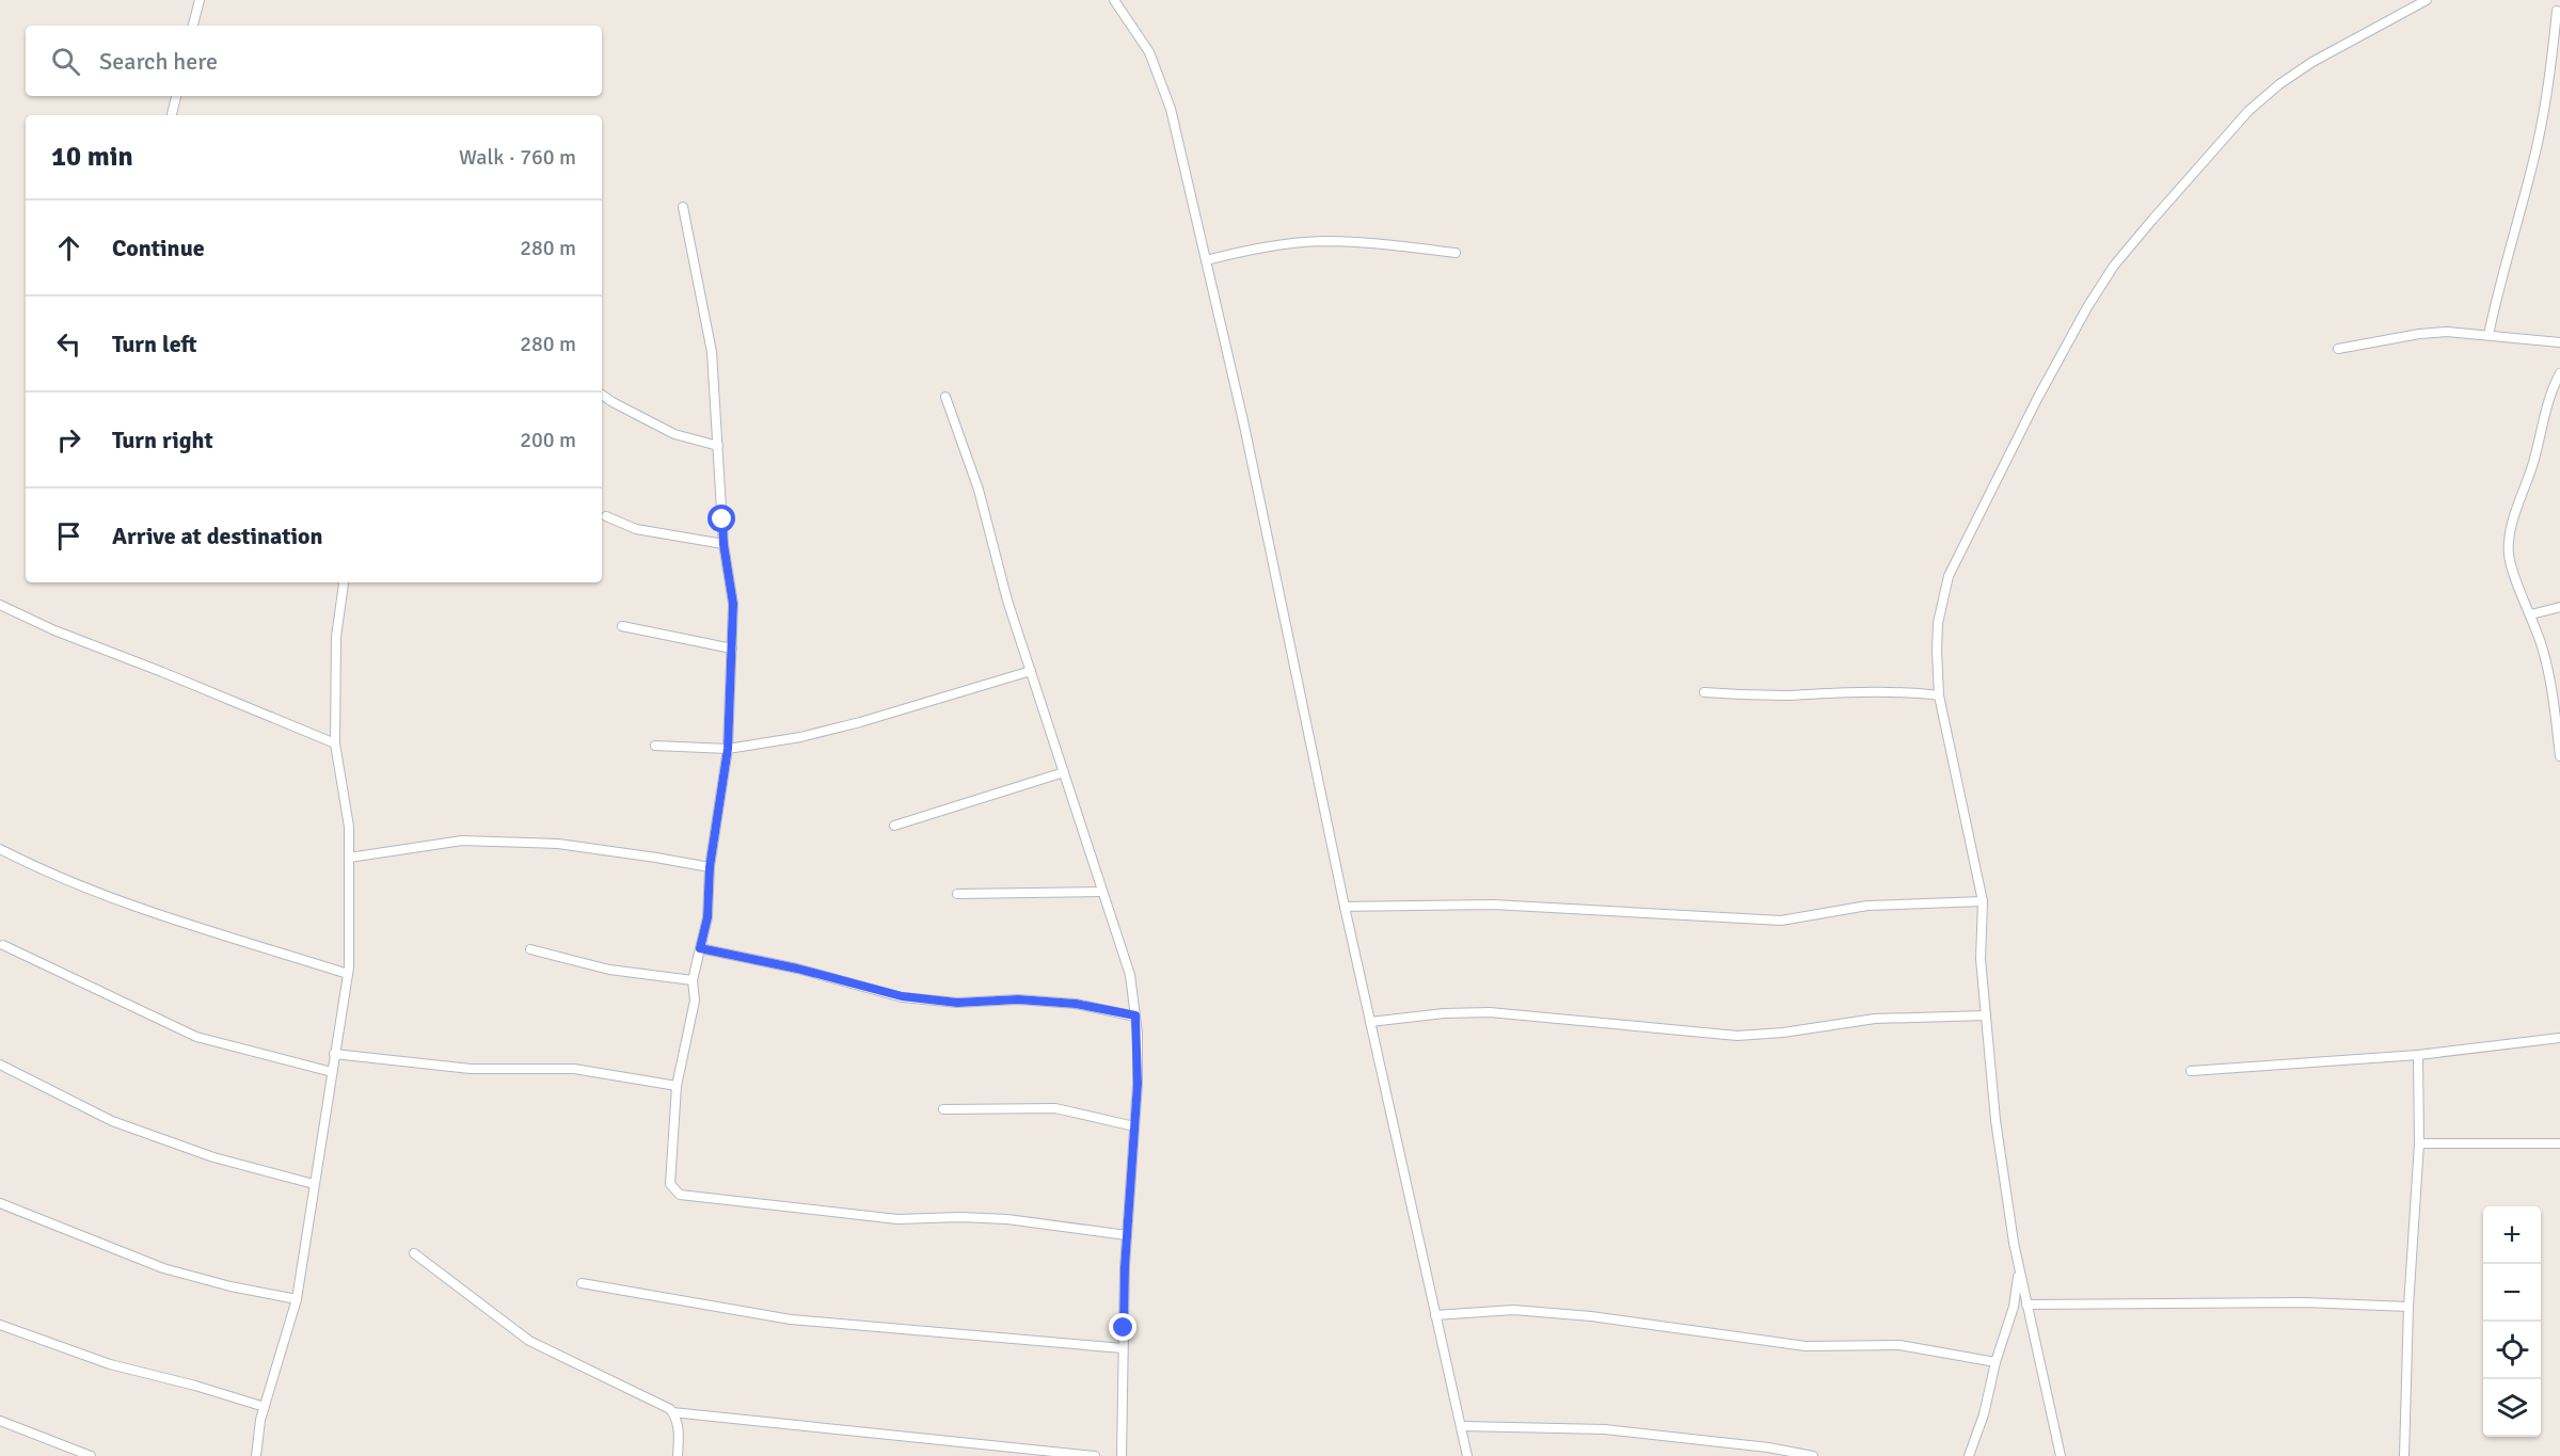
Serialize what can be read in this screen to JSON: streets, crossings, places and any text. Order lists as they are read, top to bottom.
{
  "page": {
    "search": "Search here",
    "heading": ["10 min", "Walk · 760 m"],
    "list": [
      ["Continue", "280 m"],
      ["Turn left", "280 m"],
      ["Turn right", "200 m"],
      "Arrive at destination"
    ],
    "map_buttons": ["+", "−"]
  }
}
